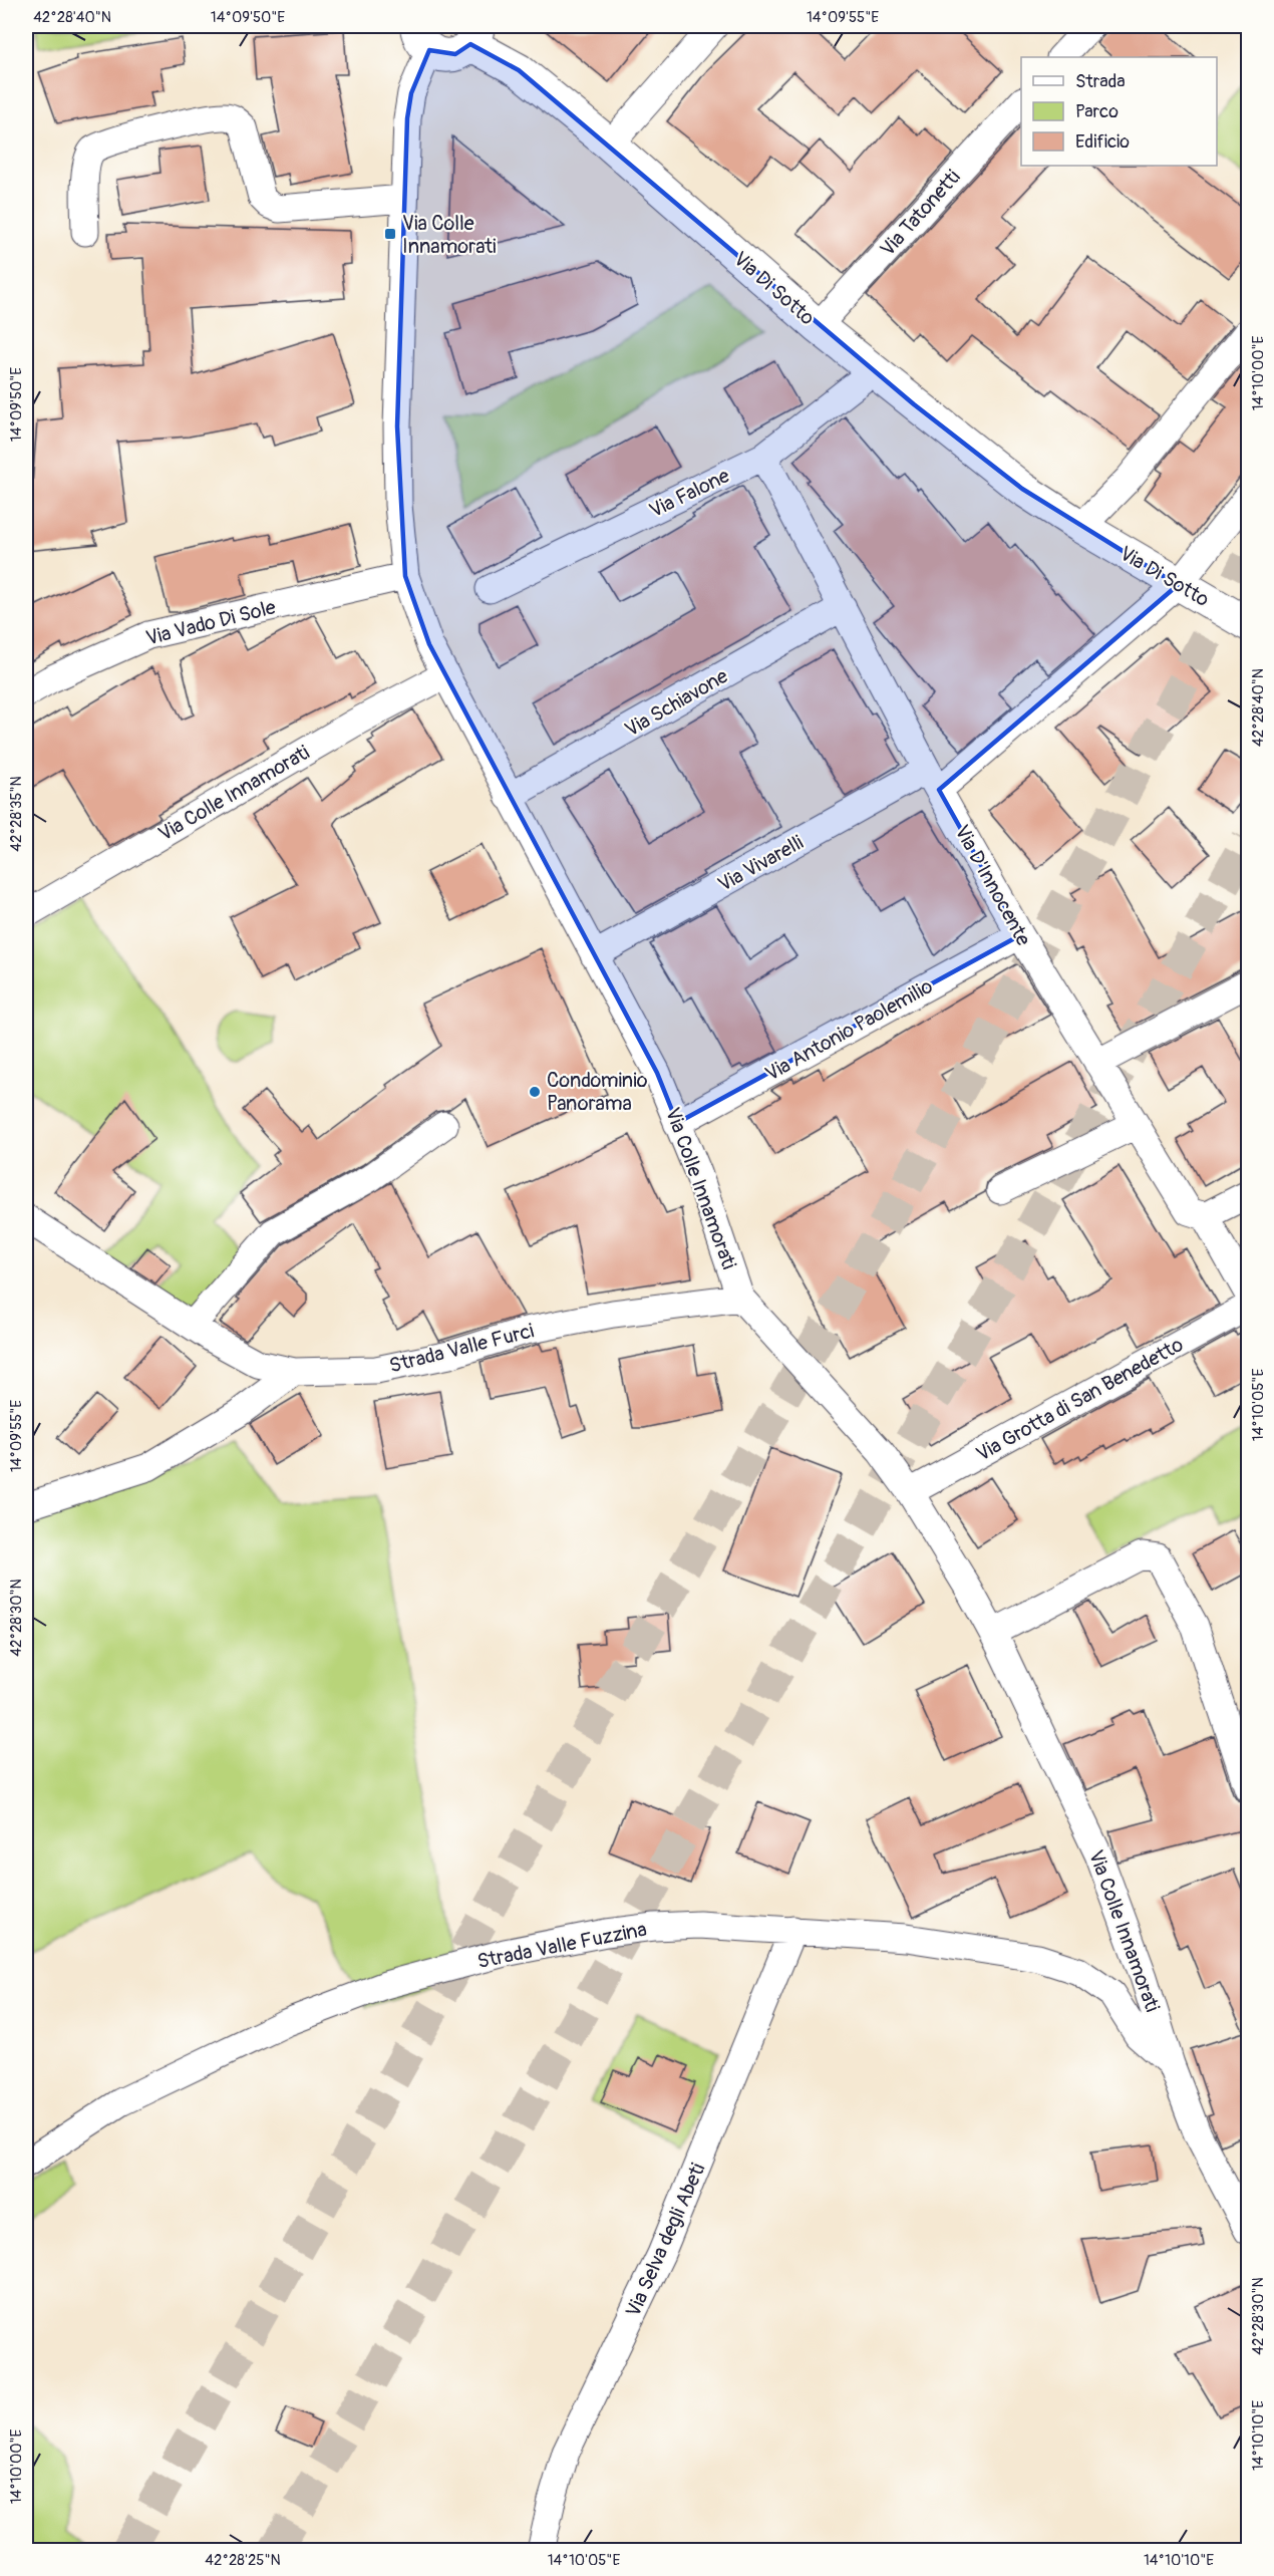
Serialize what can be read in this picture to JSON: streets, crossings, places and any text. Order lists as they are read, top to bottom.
{
  "streets": {
    "street": [
      "Via Tatonetti",
      "Via Di Sotto",
      "Via Falone",
      "Via Vado Di Sole",
      "Via Schiavone",
      "Via Colle Innamorati",
      "Via Vivarelli",
      "Via D'Innocente",
      "Via Antonio Paolemilio",
      "Strada Valle Furci",
      "Via Grotta di San Benedetto",
      "Strada Valle Fuzzina",
      "Via Selva degli Abeti"
    ]
  },
  "crossings": [
    ["Via Tatonetti", "Via Di Sotto"],
    ["Via Di Sotto", "Via Falone"],
    ["Via Di Sotto", "Via Vivarelli"],
    ["Via Falone", "Via D'Innocente"],
    ["Via Vado Di Sole", "Via Colle Innamorati"],
    ["Via Schiavone", "Via Colle Innamorati"],
    ["Via Schiavone", "Via D'Innocente"],
    ["Via Colle Innamorati", "Via Vivarelli"],
    ["Via Colle Innamorati", "Via Antonio Paolemilio"],
    ["Via Colle Innamorati", "Strada Valle Furci"],
    ["Via Colle Innamorati", "Via Grotta di San Benedetto"],
    ["Via Colle Innamorati", "Strada Valle Fuzzina"],
    ["Via Vivarelli", "Via D'Innocente"],
    ["Via D'Innocente", "Via Antonio Paolemilio"],
    ["Strada Valle Fuzzina", "Via Selva degli Abeti"]
  ],
  "places": {
    "transit": ["Via Colle Innamorati"],
    "other": ["Condominio Panorama"]
  },
  "legend": ["Strada", "Parco", "Edificio"],
  "coordinates": [
    "42°28'40\"N",
    "14°09'50\"E",
    "14°09'55\"E",
    "14°10'00\"E",
    "42°28'35\"N",
    "14°10'05\"E",
    "42°28'30\"N",
    "14°10'10\"E",
    "42°28'25\"N"
  ]
}
